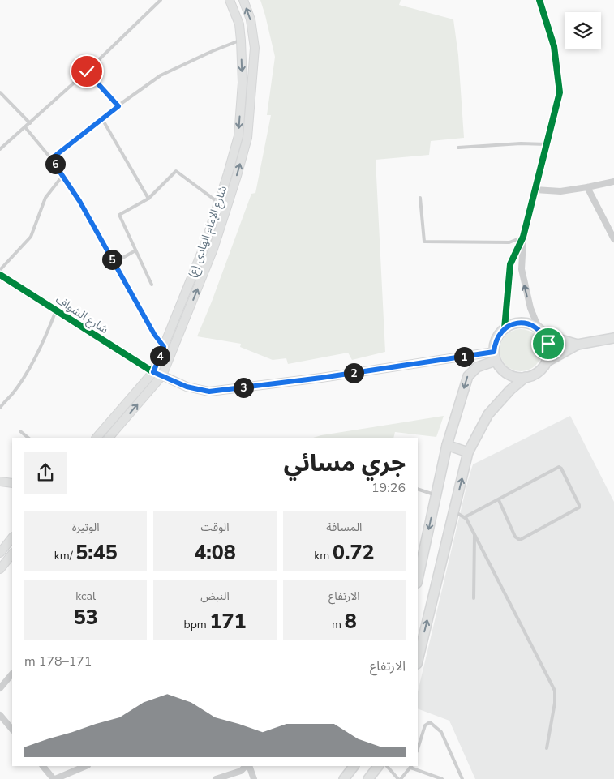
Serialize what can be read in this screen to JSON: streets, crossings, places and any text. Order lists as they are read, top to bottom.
{
  "streets": {
    "main road": ["شارع الإمام الهادی (ع)"],
    "street": ["شارع الشواف"]
  },
  "crossings": [
    ["شارع الإمام الهادی (ع)", "شارع الشواف"]
  ],
  "page": {
    "pins": [
      "6",
      "5",
      "4",
      "1",
      "2",
      "3"
    ],
    "heading": ["جري مسائي", "19:26"],
    "stats": [
      ["المسافة", "0.72 km"],
      ["الوقت", "4:08"],
      ["الوتيرة", "5:45 /km"],
      ["الارتفاع", "8 m"],
      ["النبض", "171 bpm"],
      ["kcal", "53"]
    ],
    "chart": ["الارتفاع", "171–178 m"]
  }
}
